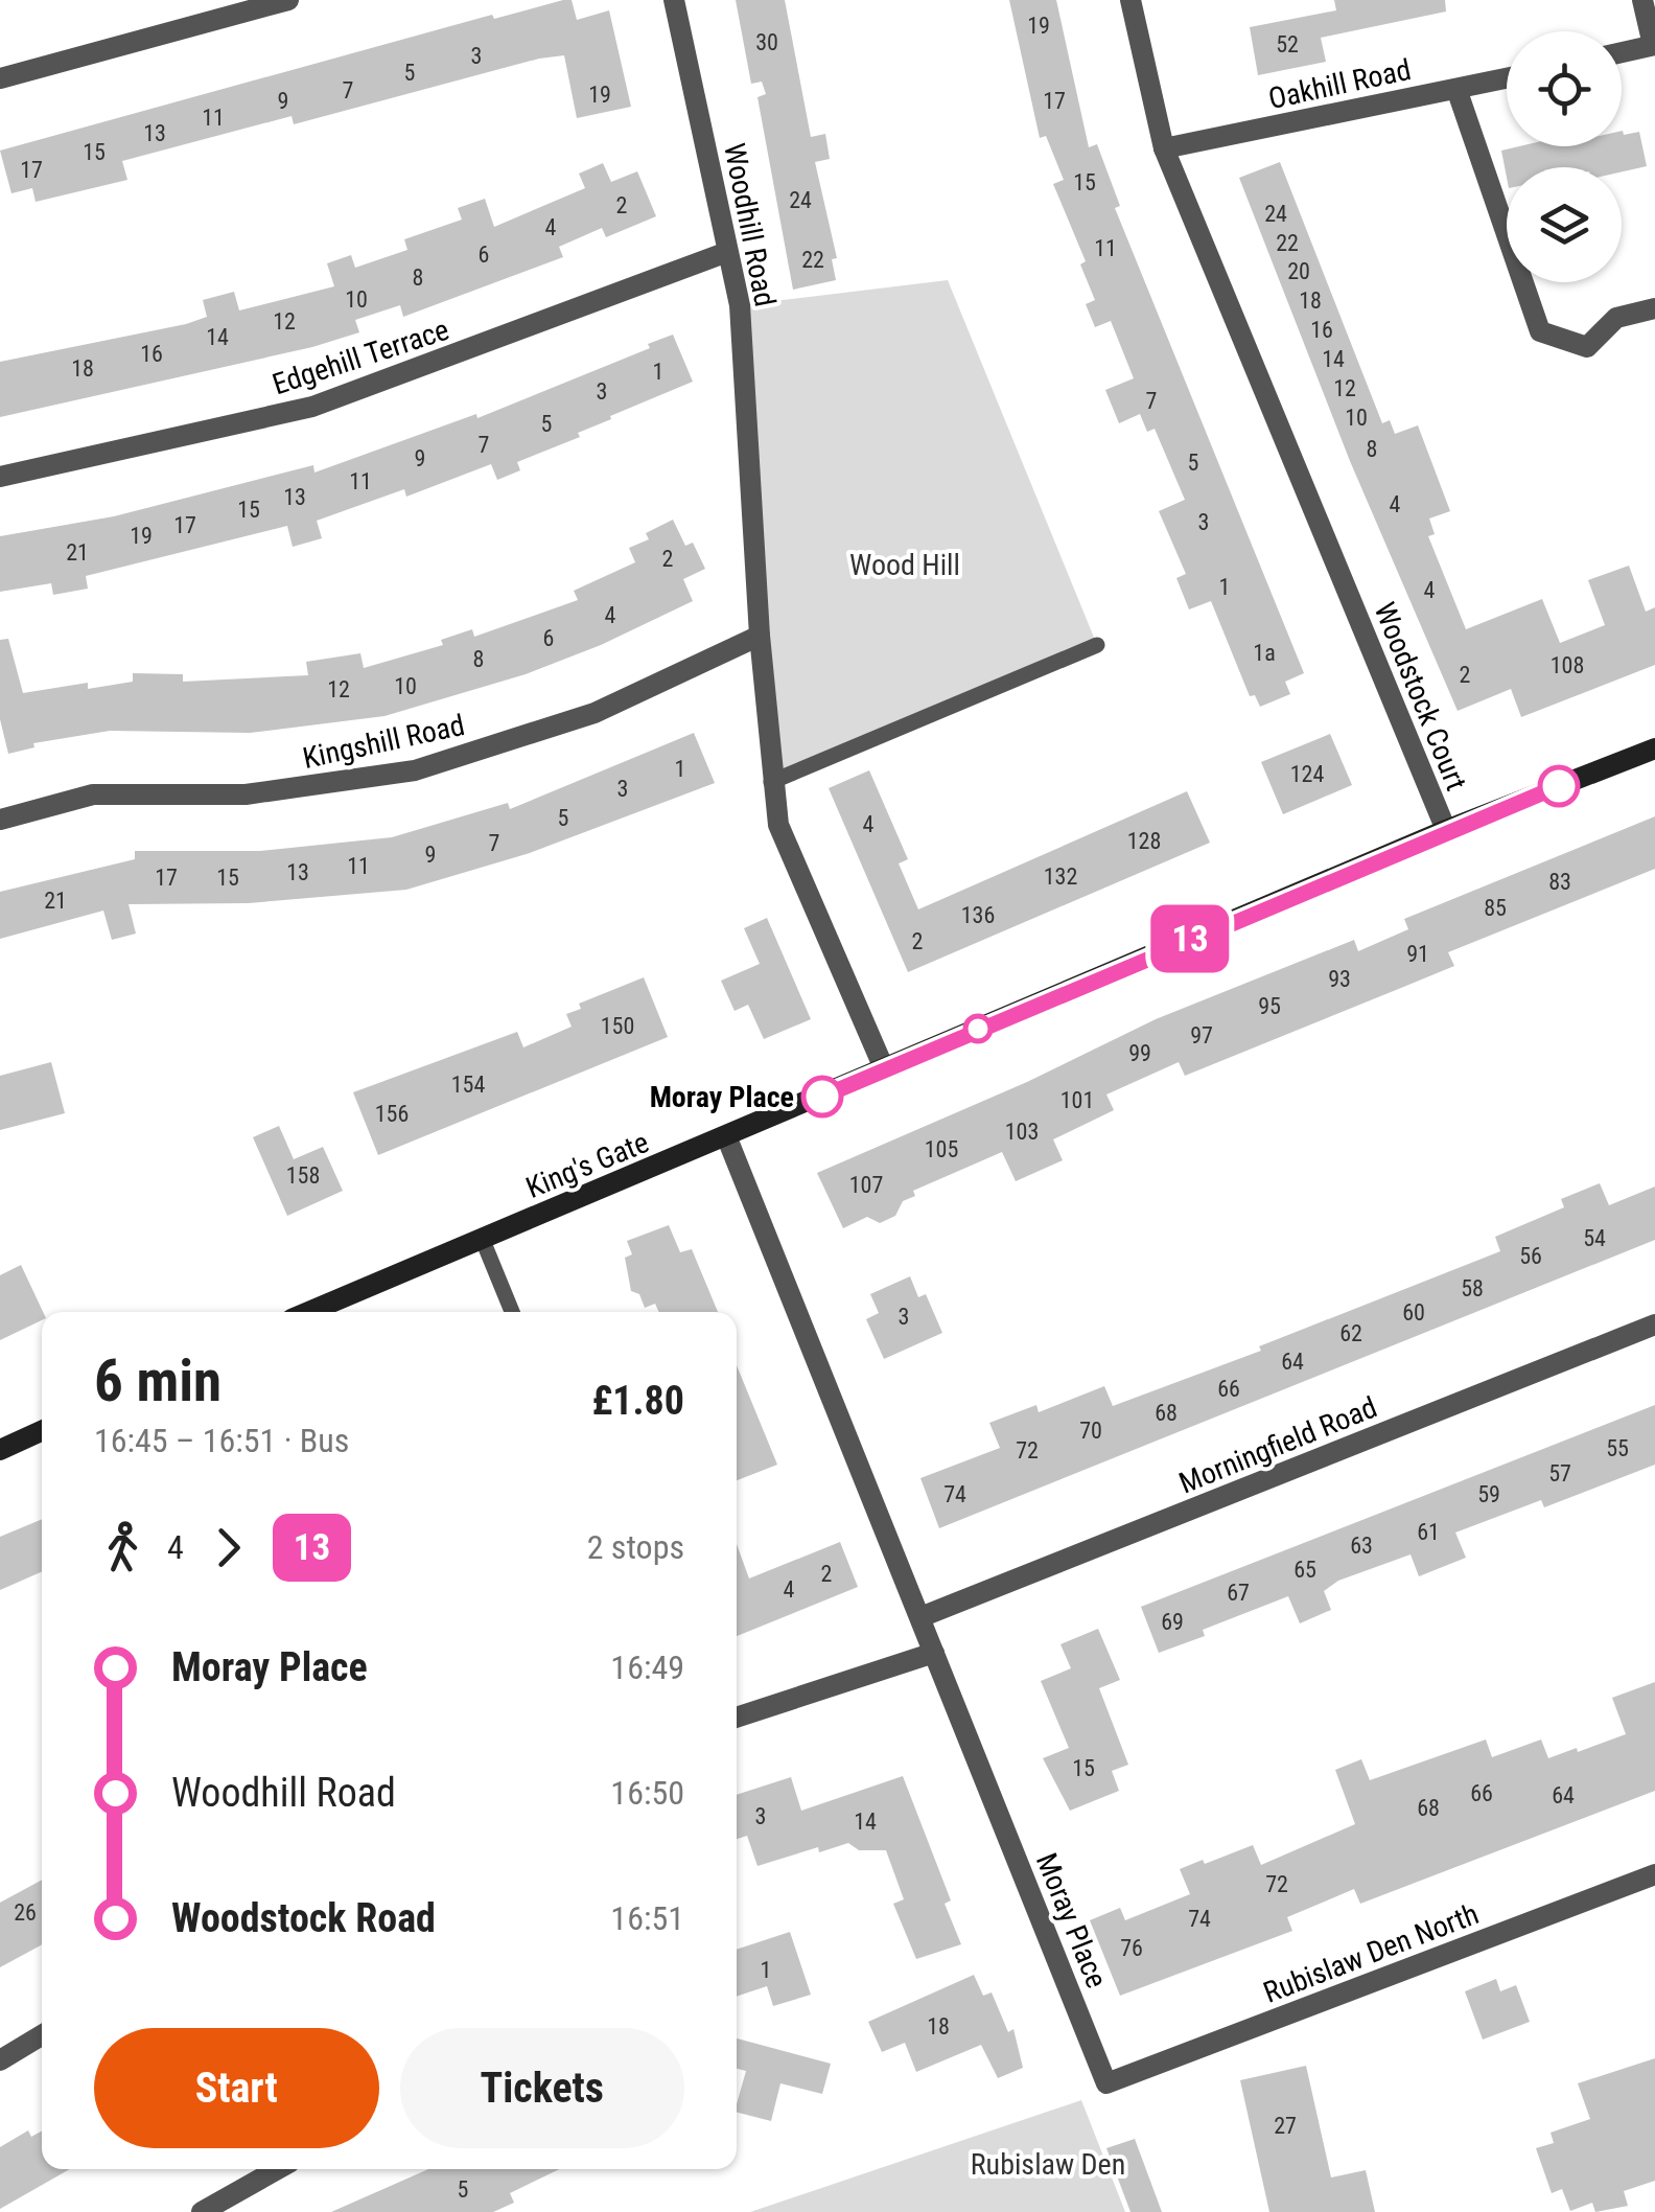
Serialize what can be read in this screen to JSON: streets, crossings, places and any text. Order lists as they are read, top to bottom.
{
  "streets": {
    "street": [
      "Oakhill Road",
      "Woodhill Road",
      "Edgehill Terrace",
      "Woodstock Court",
      "Kingshill Road",
      "King's Gate",
      "Morningfield Road",
      "Moray Place",
      "Rubislaw Den North"
    ]
  },
  "crossings": [
    ["Oakhill Road", "Woodstock Court"],
    ["Woodhill Road", "Edgehill Terrace"],
    ["Woodhill Road", "Kingshill Road"],
    ["Woodhill Road", "King's Gate"],
    ["Woodstock Court", "King's Gate"],
    ["King's Gate", "Moray Place"],
    ["Morningfield Road", "Moray Place"],
    ["Moray Place", "Rubislaw Den North"]
  ],
  "parks": ["Wood Hill", "Rubislaw Den"],
  "places": ["Moray Place"],
  "lines": ["bus line 13"],
  "house_numbers": [
    "19",
    "30",
    "52",
    "3",
    "5",
    "7",
    "19",
    "9",
    "17",
    "11",
    "13",
    "15",
    "17",
    "15",
    "24",
    "2",
    "24",
    "4",
    "22",
    "11",
    "6",
    "22",
    "20",
    "8",
    "10",
    "18",
    "12",
    "16",
    "14",
    "16",
    "14",
    "18",
    "1",
    "12",
    "3",
    "7",
    "10",
    "5",
    "7",
    "8",
    "9",
    "5",
    "11",
    "13",
    "4",
    "15",
    "3",
    "17",
    "19",
    "21",
    "2",
    "1",
    "4",
    "4",
    "6",
    "1a",
    "8",
    "108",
    "2",
    "10",
    "12",
    "1",
    "124",
    "3",
    "5",
    "4",
    "128",
    "7",
    "9",
    "11",
    "13",
    "132",
    "17",
    "15",
    "83",
    "21",
    "85",
    "136",
    "2",
    "91",
    "93",
    "95",
    "150",
    "97",
    "99",
    "154",
    "101",
    "156",
    "103",
    "105",
    "158",
    "107",
    "54",
    "56",
    "58",
    "60",
    "3",
    "62",
    "64",
    "66",
    "68",
    "70",
    "55",
    "72",
    "57",
    "74",
    "59",
    "61",
    "63",
    "65",
    "2",
    "4",
    "67",
    "69",
    "15",
    "66",
    "64",
    "68",
    "3",
    "14",
    "72",
    "26",
    "74",
    "76",
    "1",
    "18",
    "27",
    "5"
  ],
  "page": {
    "on_map": "13",
    "heading": ["6 min", "16:45 – 16:51 · Bus", "£1.80"],
    "legs": ["4", "13", "2 stops"],
    "list": [
      {
        "name": "Moray Place",
        "value": "16:49"
      },
      {
        "name": "Woodhill Road",
        "value": "16:50"
      },
      {
        "name": "Woodstock Road",
        "value": "16:51"
      }
    ],
    "buttons": ["Start", "Tickets"]
  }
}
